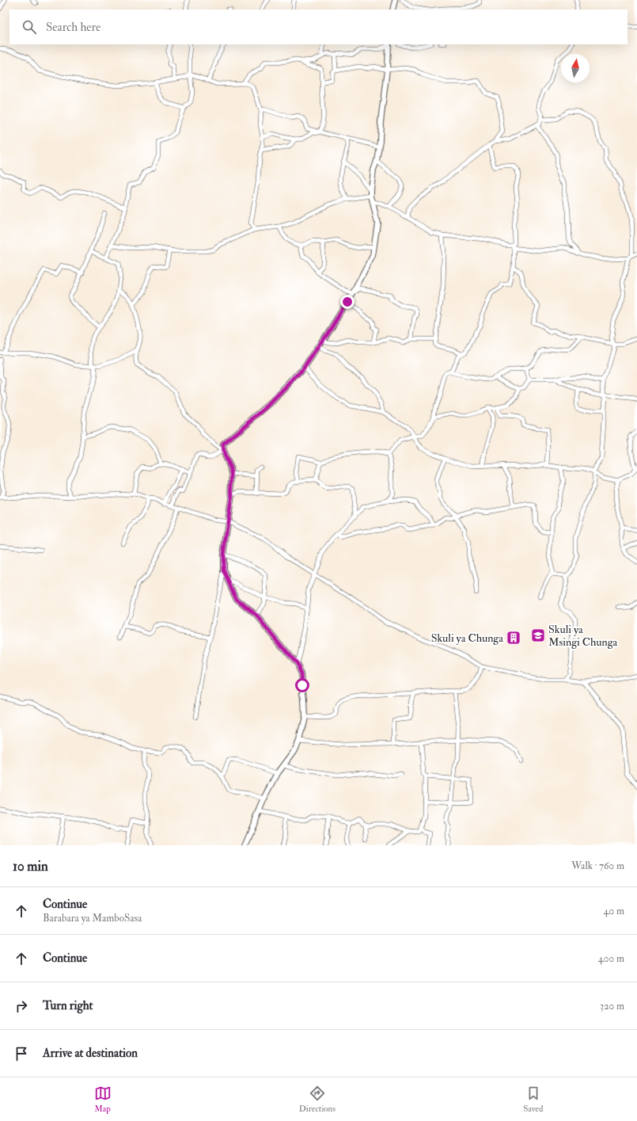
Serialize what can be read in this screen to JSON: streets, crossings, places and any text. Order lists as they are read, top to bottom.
{
  "places": {
    "school or university": ["Skuli ya Msingi Chunga"],
    "building": ["Skuli ya Chunga"]
  },
  "north": "top",
  "page": {
    "search": "Search here",
    "heading": ["10 min", "Walk · 760 m"],
    "list": [
      ["Continue", "Barabara ya MamboSasa", "40 m"],
      ["Continue", "400 m"],
      ["Turn right", "320 m"],
      "Arrive at destination"
    ],
    "nav": ["Map", "Directions", "Saved"]
  }
}
